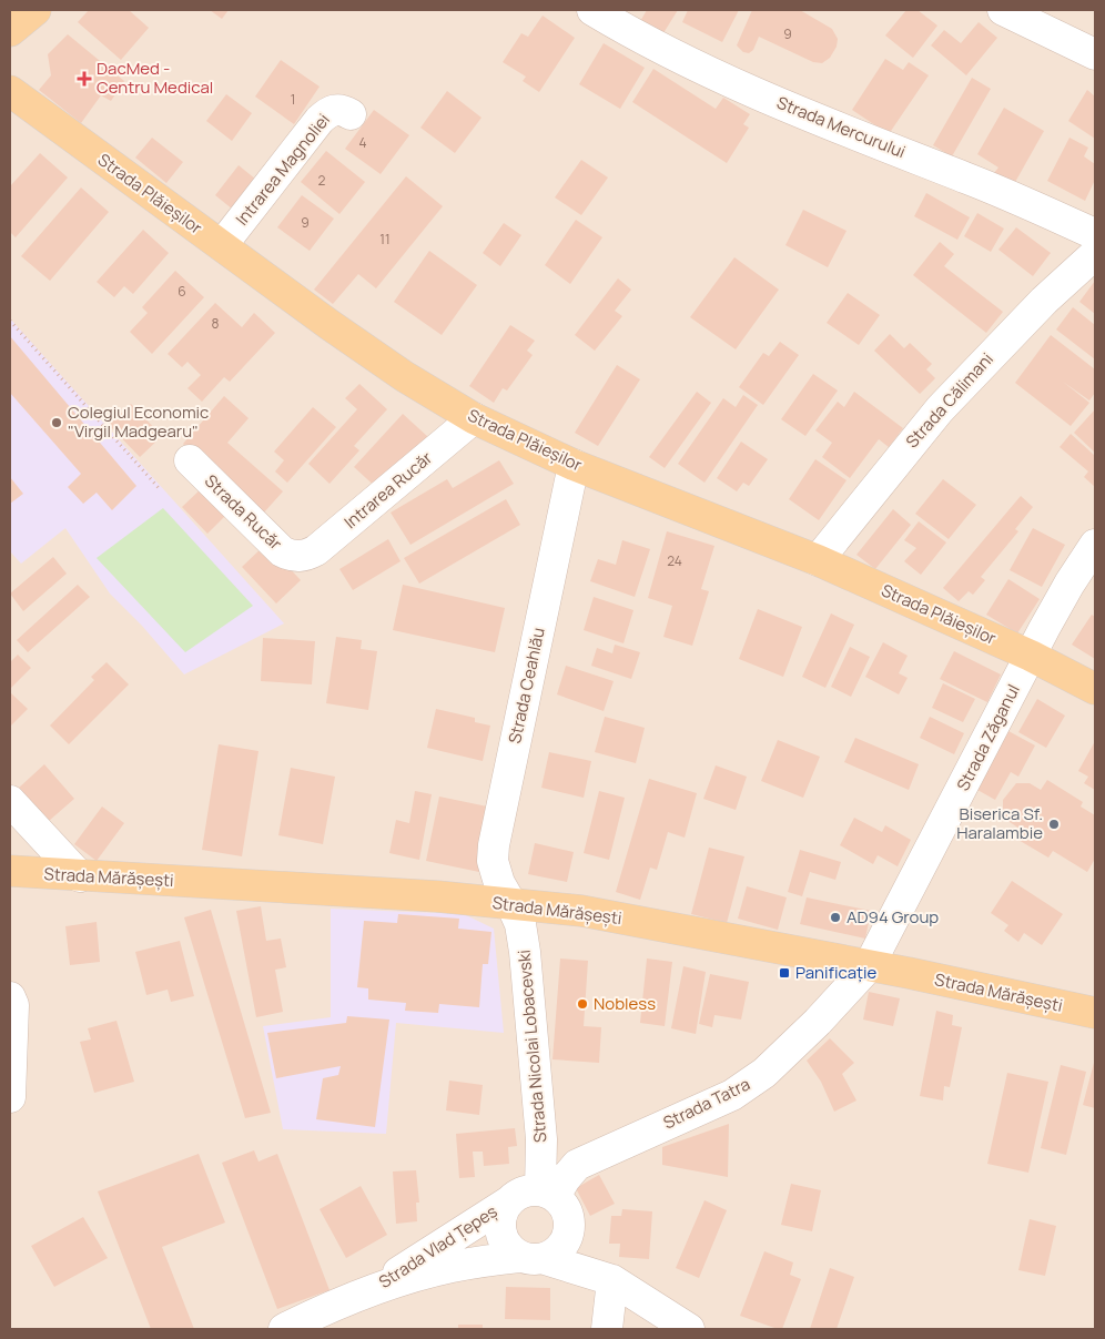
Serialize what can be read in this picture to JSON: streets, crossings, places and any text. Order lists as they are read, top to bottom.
{
  "streets": {
    "main road": ["Strada Plăieșilor", "Strada Mărășești"],
    "street": [
      "Strada Mercurului",
      "Intrarea Magnoliei",
      "Strada Călimani",
      "Intrarea Rucăr",
      "Strada Rucăr",
      "Strada Ceahlău",
      "Strada Zăganul",
      "Strada Nicolai Lobacevski",
      "Strada Tatra",
      "Strada Vlad Țepeș"
    ]
  },
  "crossings": [
    ["Intrarea Magnoliei", "Strada Plăieșilor"],
    ["Strada Plăieșilor", "Strada Călimani"],
    ["Strada Plăieșilor", "Intrarea Rucăr"],
    ["Strada Plăieșilor", "Strada Ceahlău"],
    ["Strada Plăieșilor", "Strada Zăganul"],
    ["Intrarea Rucăr", "Strada Rucăr"],
    ["Strada Ceahlău", "Strada Mărășești"],
    ["Strada Ceahlău", "Strada Nicolai Lobacevski"],
    ["Strada Zăganul", "Strada Mărășești"],
    ["Strada Zăganul", "Strada Tatra"],
    ["Strada Mărășești", "Strada Nicolai Lobacevski"],
    ["Strada Mărășești", "Strada Tatra"],
    ["Strada Nicolai Lobacevski", "Strada Tatra"],
    ["Strada Nicolai Lobacevski", "Strada Vlad Țepeș"],
    ["Strada Tatra", "Strada Vlad Țepeș"]
  ],
  "places": {
    "health": ["DacMed - Centru Medical"],
    "other": [
      "Colegiul Economic \"Virgil Madgearu\"",
      "Biserica Sf. Haralambie",
      "AD94 Group",
      "Nobless"
    ],
    "transit": ["Panificație"]
  },
  "house_numbers": [
    "9",
    "1",
    "4",
    "2",
    "9",
    "11",
    "6",
    "8",
    "24"
  ]
}
